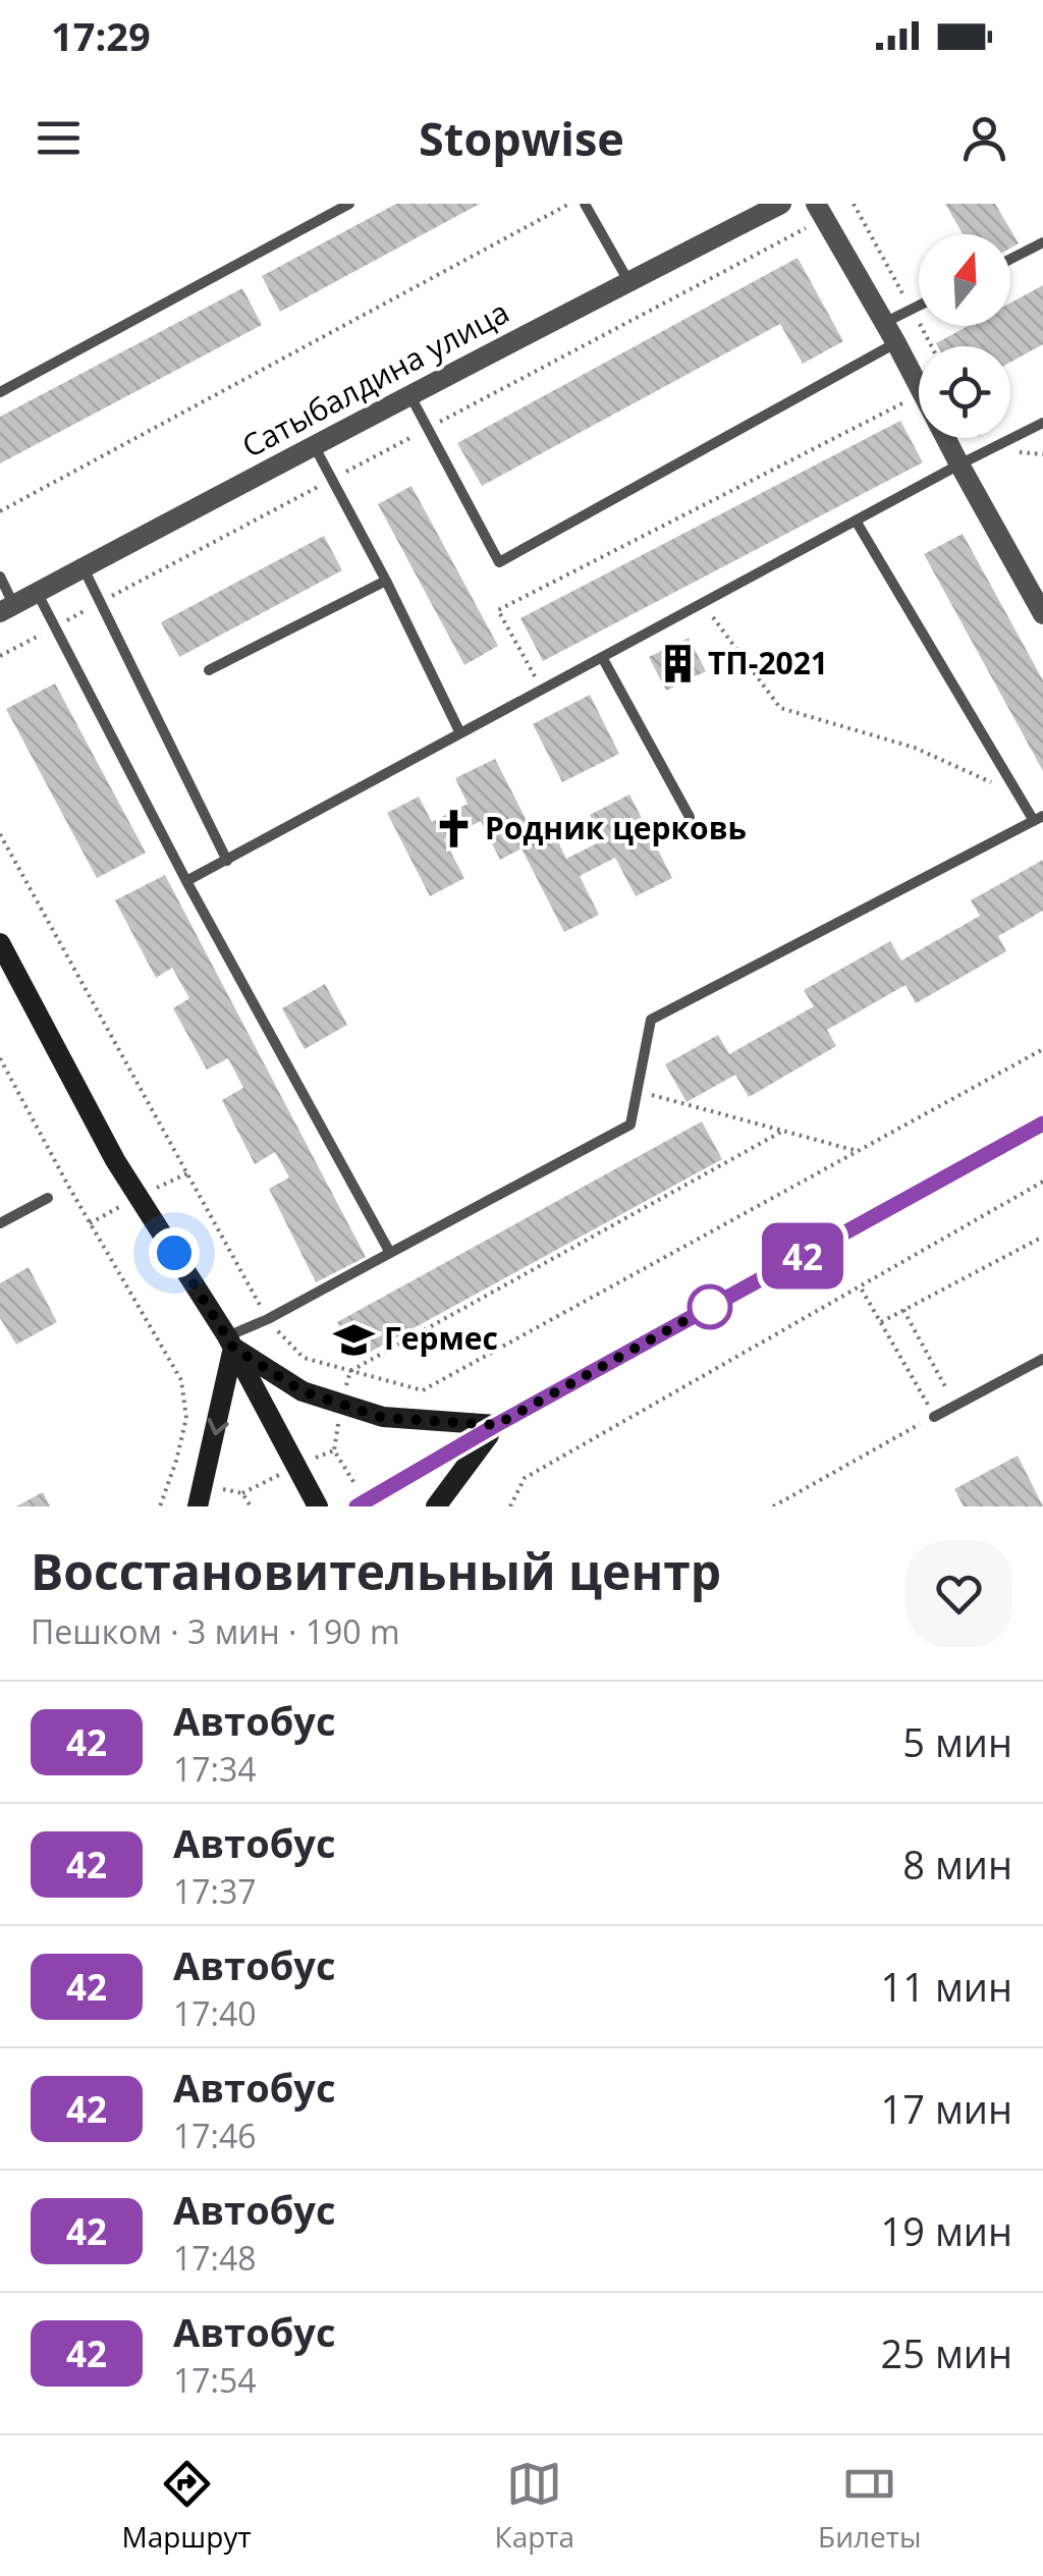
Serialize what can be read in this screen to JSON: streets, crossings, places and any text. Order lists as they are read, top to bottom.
{
  "streets": {
    "street": ["Сатыбалдина улица"]
  },
  "places": {
    "building": ["ТП-2021"],
    "church": ["Родник церковь"],
    "school or university": ["Гермес"]
  },
  "lines": ["bus line 42"],
  "north": "top",
  "page": {
    "status": "17:29",
    "header": "Stopwise",
    "on_map": "42",
    "heading": ["Восстановительный центр", "Пешком · 3 мин · 190 m"],
    "list": [
      {
        "mark": "42",
        "name": "Автобус",
        "note": "17:34",
        "value": "5 мин"
      },
      {
        "mark": "42",
        "name": "Автобус",
        "note": "17:37",
        "value": "8 мин"
      },
      {
        "mark": "42",
        "name": "Автобус",
        "note": "17:40",
        "value": "11 мин"
      },
      {
        "mark": "42",
        "name": "Автобус",
        "note": "17:46",
        "value": "17 мин"
      },
      {
        "mark": "42",
        "name": "Автобус",
        "note": "17:48",
        "value": "19 мин"
      },
      {
        "mark": "42",
        "name": "Автобус",
        "note": "17:54",
        "value": "25 мин"
      }
    ],
    "tabs": ["Маршрут", "Карта", "Билеты"]
  }
}
